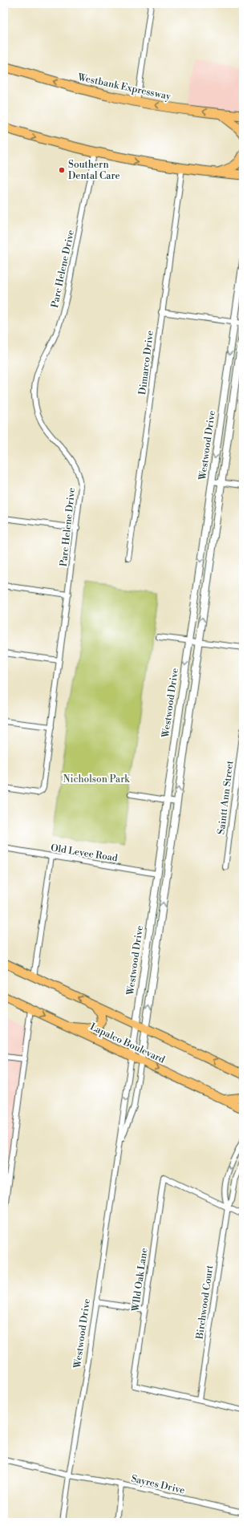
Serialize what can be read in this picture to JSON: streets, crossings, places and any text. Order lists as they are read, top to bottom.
{
  "streets": {
    "highway": ["Westbank Expressway"],
    "main road": ["Lapalco Boulevard"],
    "street": [
      "Parc Helene Drive",
      "Dimarco Drive",
      "Westwood Drive",
      "Saintt Ann Street",
      "Old Levee Road",
      "WIld Oak Lane",
      "Birchwood Court",
      "Sayres Drive"
    ]
  },
  "crossings": [
    ["Westwood Drive", "Old Levee Road"],
    ["Westwood Drive", "Lapalco Boulevard"],
    ["Westwood Drive", "Sayres Drive"],
    ["WIld Oak Lane", "Birchwood Court"]
  ],
  "parks": ["Nicholson Park"],
  "places": ["Southern Dental Care"]
}
